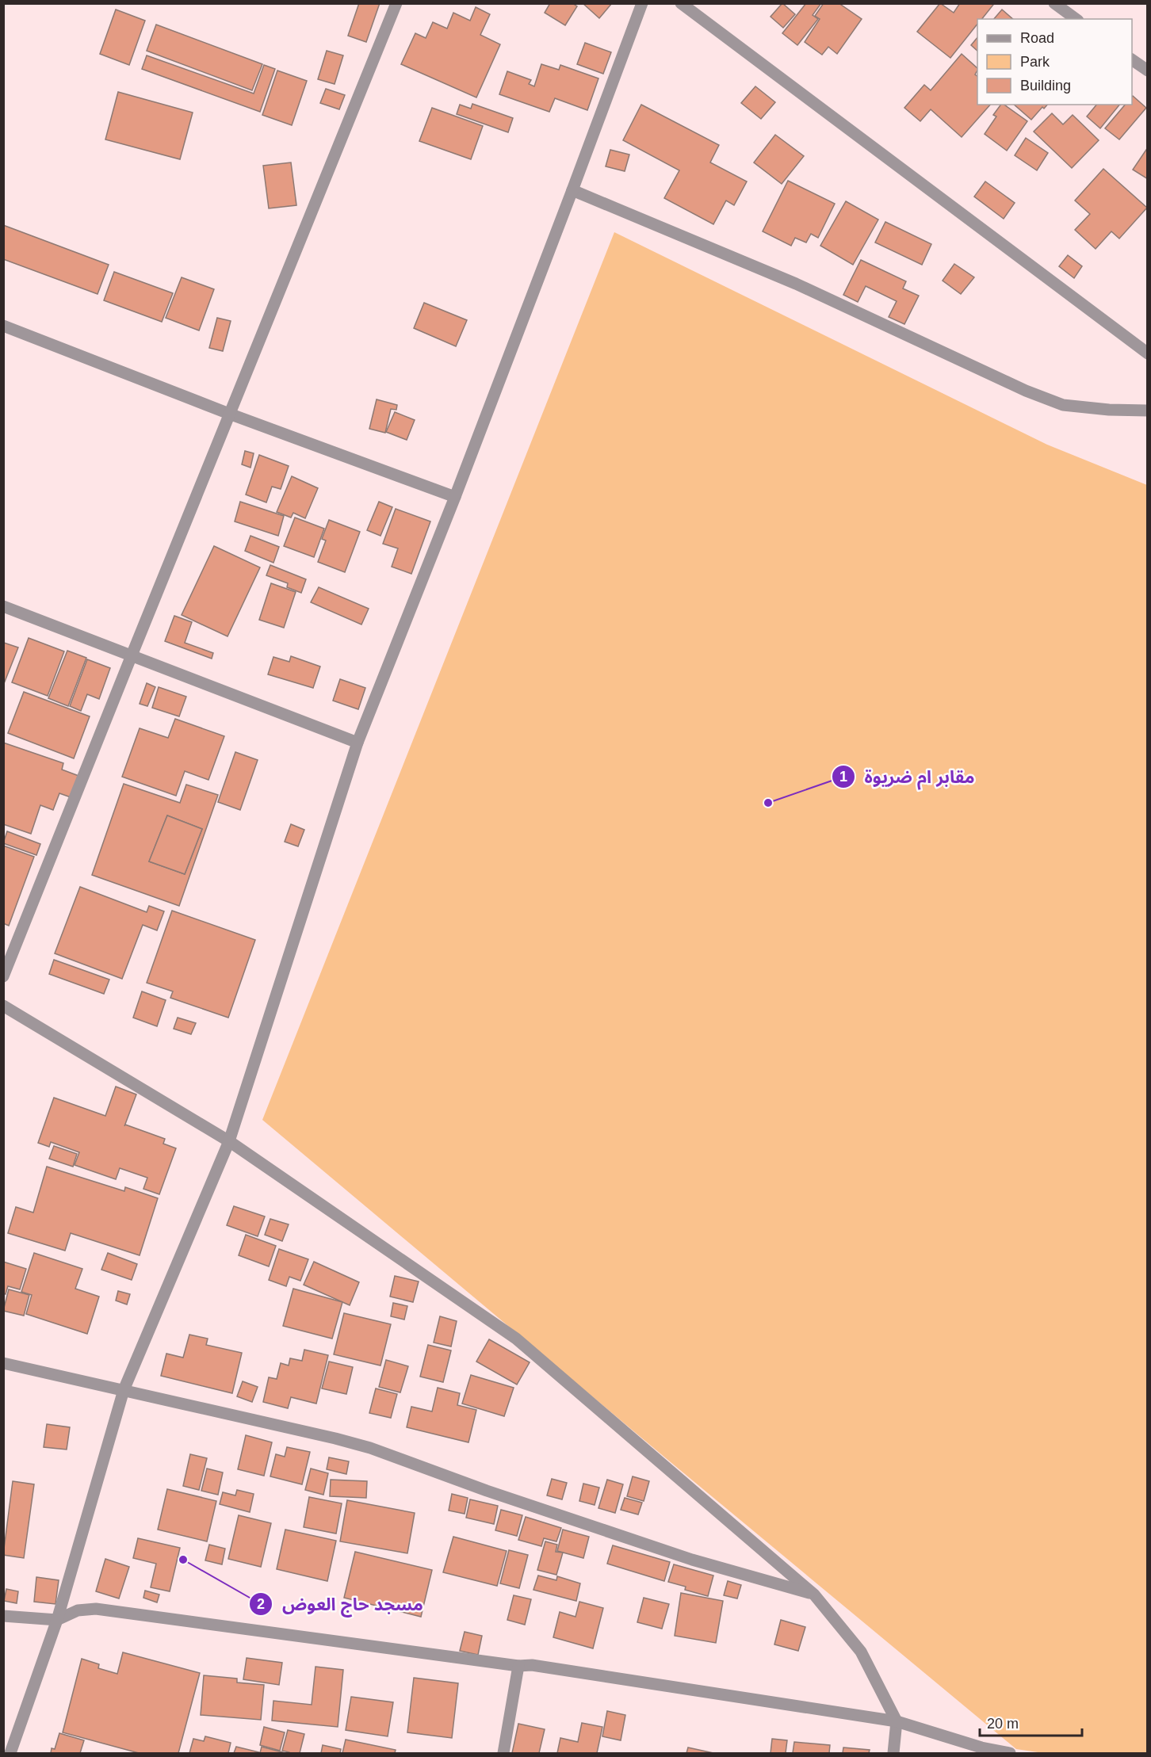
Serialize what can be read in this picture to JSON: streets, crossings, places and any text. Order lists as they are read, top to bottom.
{
  "places": ["مقابر ام ضريوة", "مسجد حاج العوض"],
  "legend": ["Road", "Park", "Building"],
  "scale_bar": "20 m"
}
